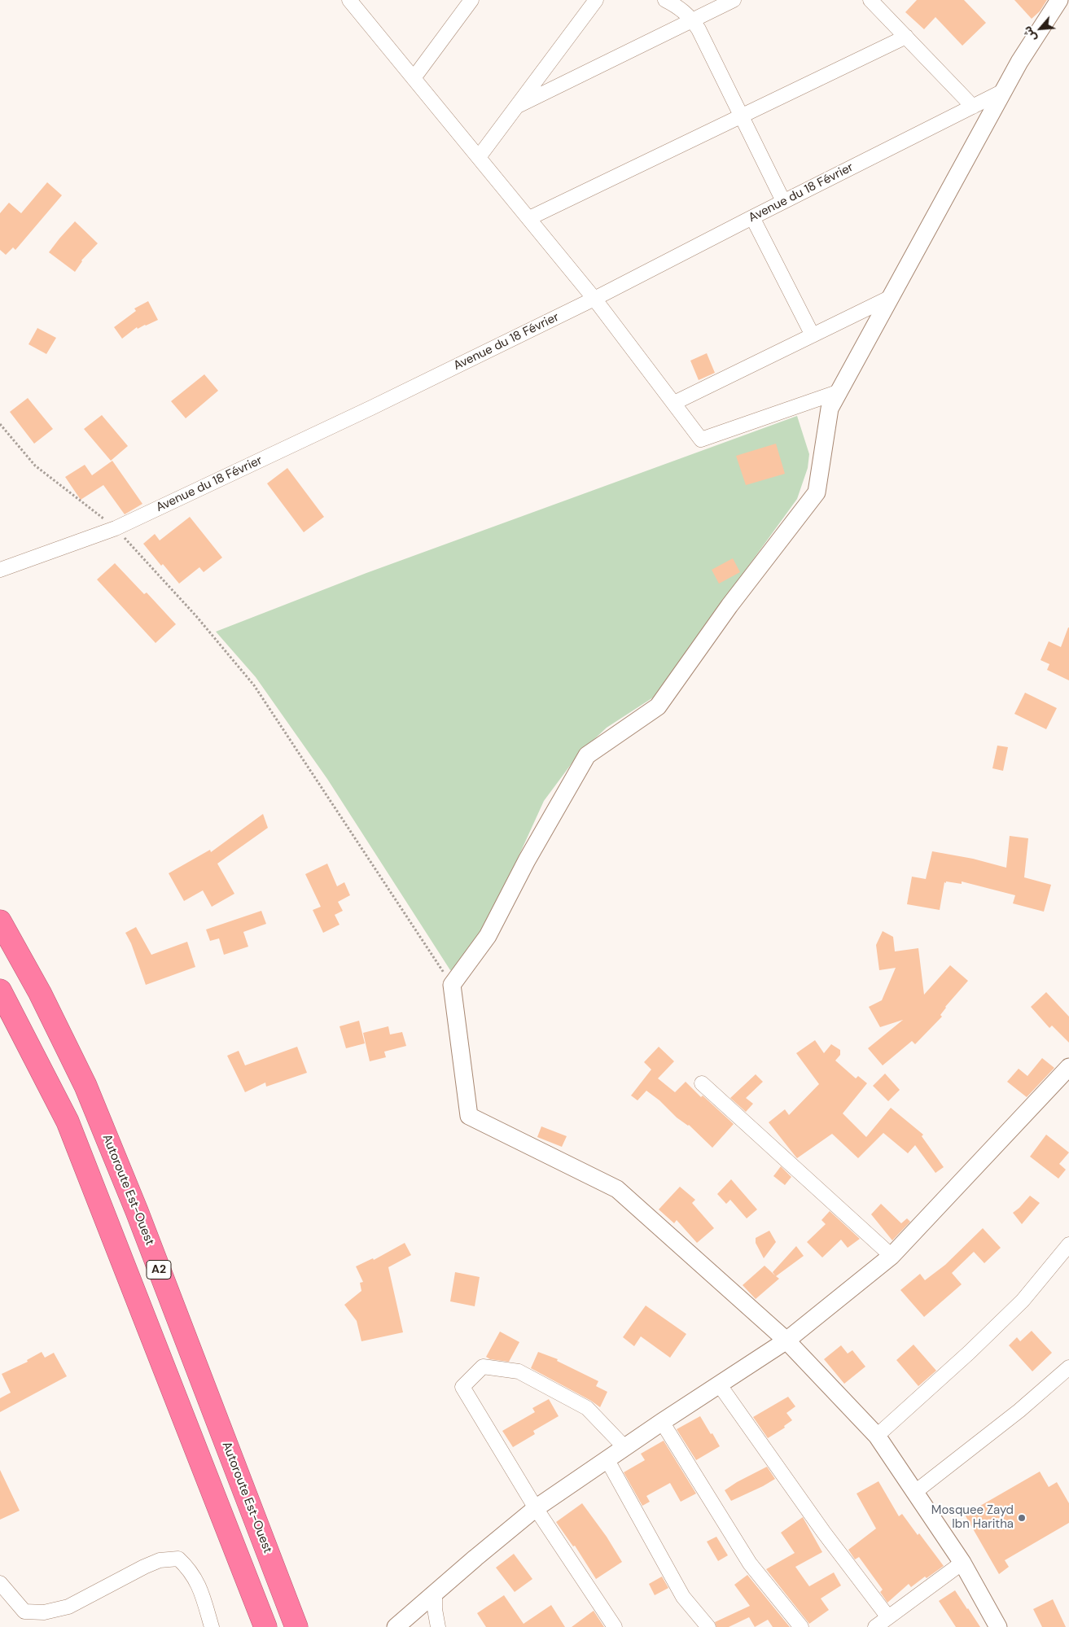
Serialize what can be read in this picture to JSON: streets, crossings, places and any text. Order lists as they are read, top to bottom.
{
  "streets": {
    "highway": ["Autoroute Est-Ouest", "A2"],
    "street": ["Avenue du 18 Février"]
  },
  "places": ["Mosquee Zayd Ibn Haritha"],
  "north": "bottom left"
}
